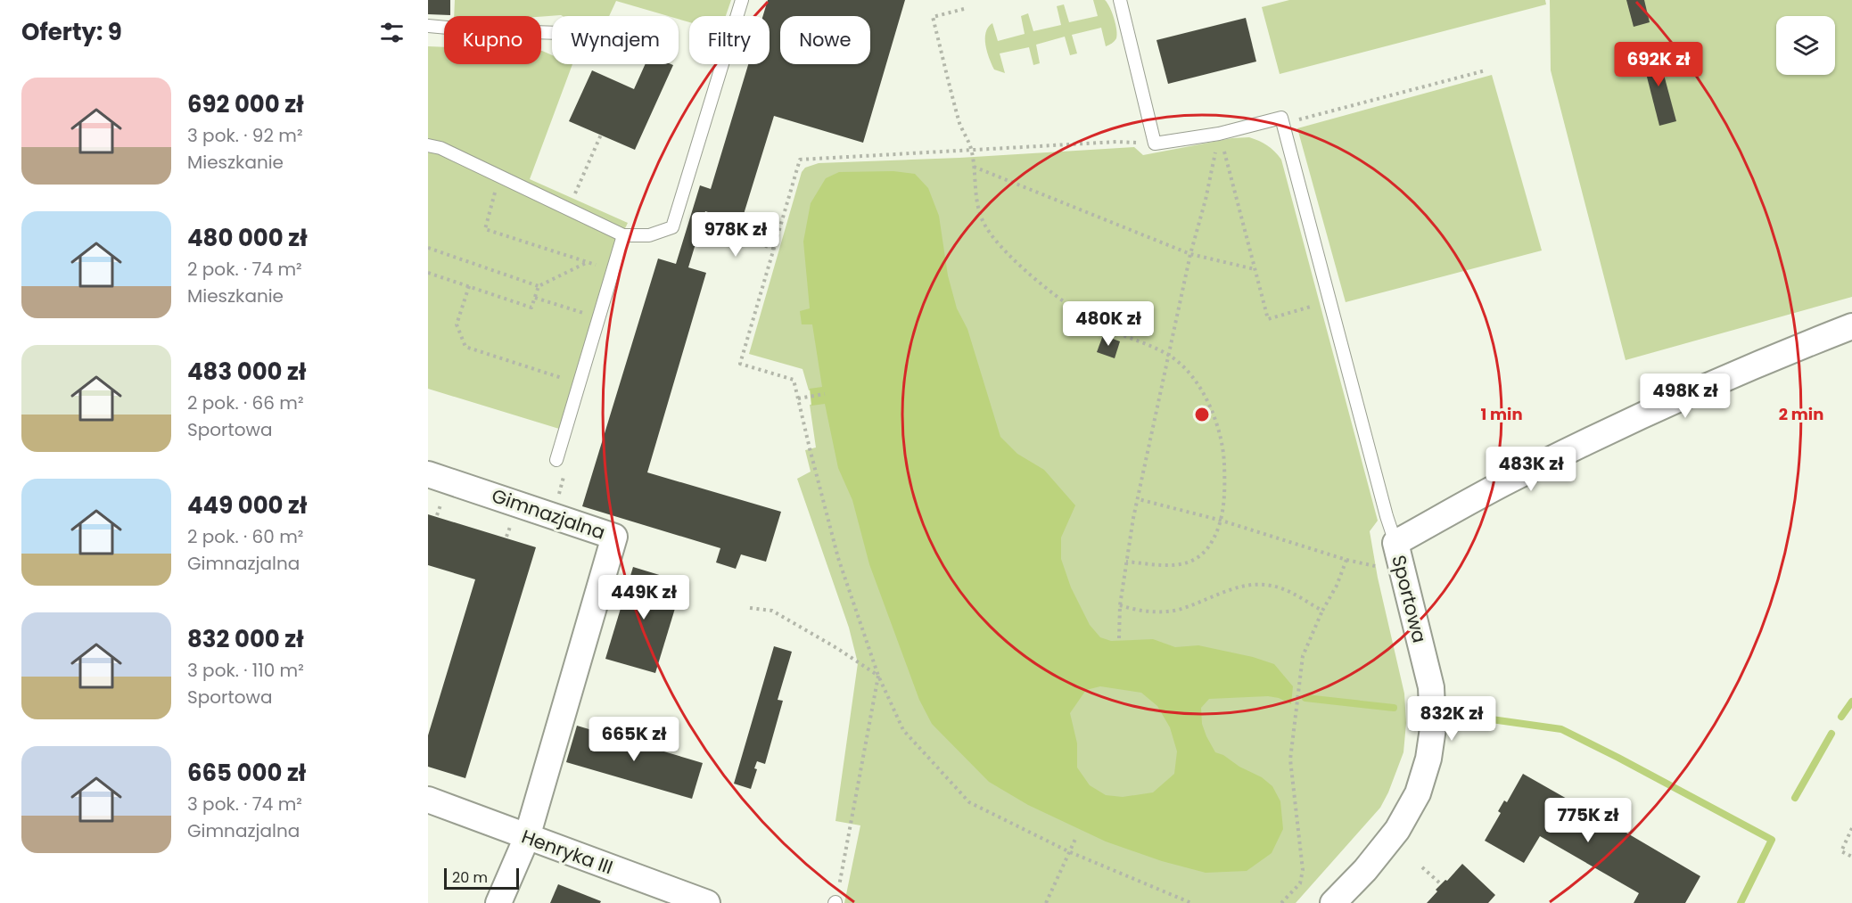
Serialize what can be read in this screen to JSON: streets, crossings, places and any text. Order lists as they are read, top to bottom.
{
  "streets": {
    "street": ["Gimnazjalna", "Sportowa", "Henryka III"]
  },
  "crossings": [
    ["Gimnazjalna", "Henryka III"]
  ],
  "scale_bar": "20 m",
  "page": {
    "heading": "Oferty: 9",
    "chip": [
      "Kupno",
      "Wynajem",
      "Filtry",
      "Nowe"
    ],
    "price": [
      "692K zł",
      "978K zł",
      "480K zł",
      "498K zł",
      "483K zł",
      "449K zł",
      "832K zł",
      "665K zł",
      "775K zł"
    ],
    "list": [
      {
        "name": "692 000 zł",
        "note": "3 pok. · 92 m² · Mieszkanie"
      },
      {
        "name": "480 000 zł",
        "note": "2 pok. · 74 m² · Mieszkanie"
      },
      {
        "name": "483 000 zł",
        "note": "2 pok. · 66 m² · Sportowa"
      },
      {
        "name": "449 000 zł",
        "note": "2 pok. · 60 m² · Gimnazjalna"
      },
      {
        "name": "832 000 zł",
        "note": "3 pok. · 110 m² · Sportowa"
      },
      {
        "name": "665 000 zł",
        "note": "3 pok. · 74 m² · Gimnazjalna"
      }
    ],
    "scale": "20 m"
  },
  "rings": ["1 min", "2 min"]
}
